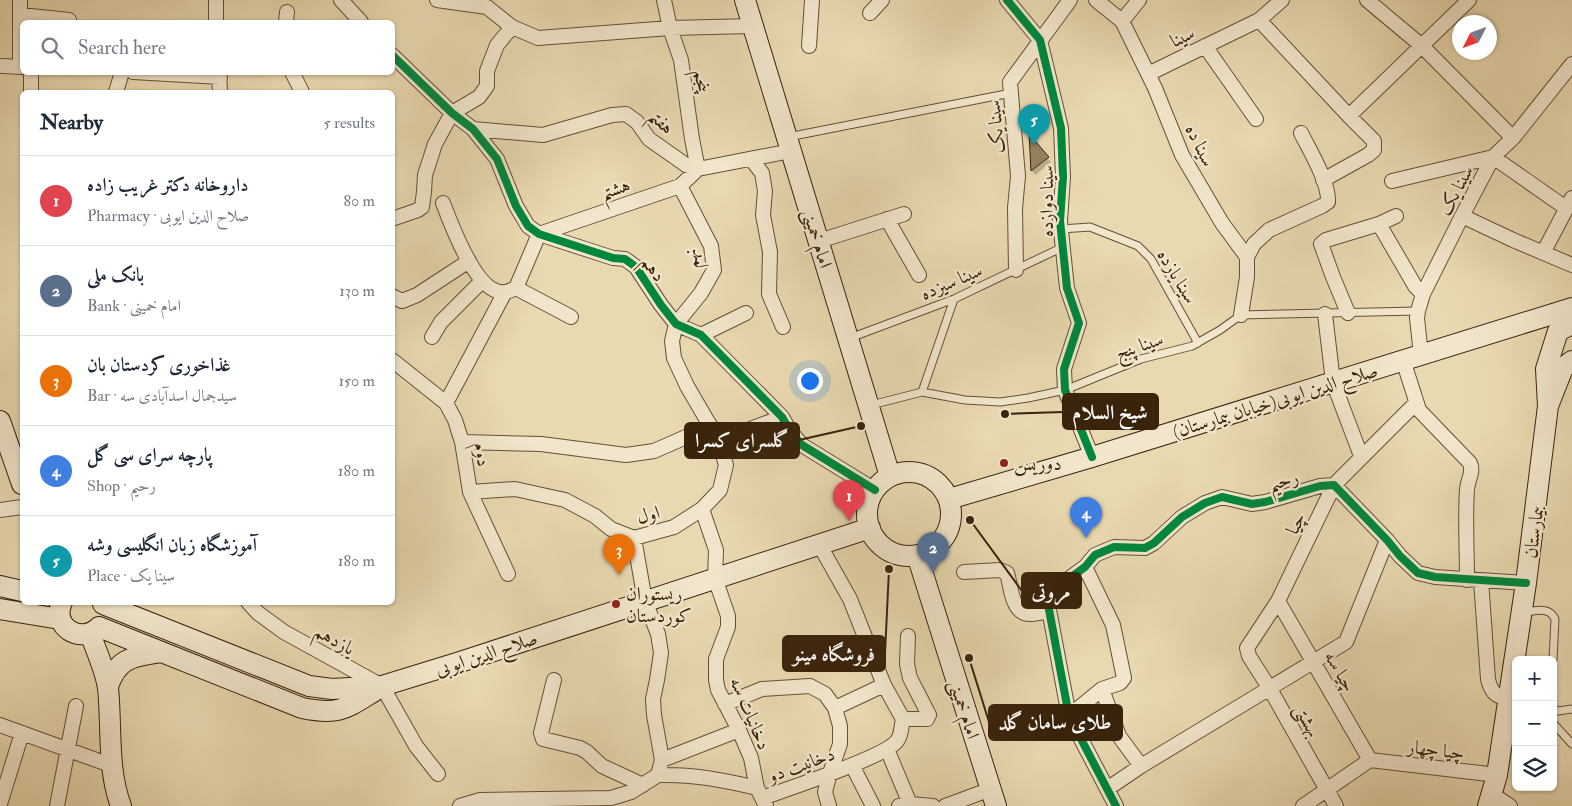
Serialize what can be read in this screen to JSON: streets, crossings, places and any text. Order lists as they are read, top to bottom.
{
  "streets": {
    "main road": [
      "امام خمینی",
      "صلاح الدین ایوبی(خیابان بیمارستان)",
      "بیمارستان",
      "صلاح الدین ایوبی"
    ],
    "street": [
      "سینا",
      "پنجم",
      "هفتم",
      "سینا یک",
      "سینا ده",
      "هشتم",
      "سینا دوازده",
      "نهم",
      "دهم",
      "دوم",
      "رحیم",
      "اول",
      "چیا",
      "یازدهم",
      "چیا سه",
      "دخانیات سه",
      "بهشتی",
      "چیا چهار",
      "دخانیت دو"
    ],
    "lane": ["سینا یازده", "سینا سیزده", "سینا پنج"]
  },
  "crossings": [
    ["سینا", "سینا ده"],
    ["پنجم", "هفتم"],
    ["پنجم", "هشتم"],
    ["هفتم", "هشتم"],
    ["هفتم", "دهم"],
    ["سینا یک", "سینا دوازده"],
    ["سینا یک", "سینا سیزده"],
    ["سینا یک", "صلاح الدین ایوبی(خیابان بیمارستان)"],
    ["سینا یک", "چیا"],
    ["هشتم", "نهم"],
    ["هشتم", "دهم"],
    ["سینا دوازده", "سینا یازده"],
    ["سینا دوازده", "سینا سیزده"],
    ["سینا دوازده", "سینا پنج"],
    ["امام خمینی", "دهم"],
    ["امام خمینی", "سینا سیزده"],
    ["امام خمینی", "سینا پنج"],
    ["امام خمینی", "صلاح الدین ایوبی(خیابان بیمارستان)"],
    ["امام خمینی", "صلاح الدین ایوبی"],
    ["نهم", "دهم"],
    ["نهم", "اول"],
    ["دهم", "صلاح الدین ایوبی(خیابان بیمارستان)"],
    ["دهم", "اول"],
    ["دهم", "صلاح الدین ایوبی"],
    ["سینا یازده", "سینا پنج"],
    ["صلاح الدین ایوبی(خیابان بیمارستان)", "صلاح الدین ایوبی"],
    ["دوم", "اول"],
    ["رحیم", "چیا"],
    ["اول", "دخانیات سه"],
    ["چیا", "چیا سه"],
    ["چیا", "بهشتی"],
    ["بیمارستان", "چیا چهار"],
    ["یازدهم", "صلاح الدین ایوبی"],
    ["صلاح الدین ایوبی", "دخانیات سه"],
    ["چیا سه", "چیا چهار"],
    ["دخانیات سه", "دخانیت دو"]
  ],
  "places": [
    "شیخ السلام",
    "گلسرای کسرا",
    "دوریس",
    "مروتی",
    "فروشگاه مینو",
    "ریستوران کوردستان",
    "طلای سامان گلد"
  ],
  "north": "bottom left",
  "page": {
    "search": "Search here",
    "heading": ["Nearby", "5 results"],
    "pins": [
      "5",
      "1",
      "4",
      "2",
      "3"
    ],
    "list": [
      {
        "mark": "1",
        "name": "داروخانه دکتر غریب زاده",
        "note": "Pharmacy · صلاح الدین ایوبی",
        "value": "80 m"
      },
      {
        "mark": "2",
        "name": "بانک ملی",
        "note": "Bank · امام خمینی",
        "value": "130 m"
      },
      {
        "mark": "3",
        "name": "غذاخوری کردستان بان",
        "note": "Bar · سیدجمال اسدآبادی سه",
        "value": "150 m"
      },
      {
        "mark": "4",
        "name": "پارچه سرای سی گل",
        "note": "Shop · رحیم",
        "value": "180 m"
      },
      {
        "mark": "5",
        "name": "آموزشگاه زبان انگلیسی وشه",
        "note": "Place · سینا یک",
        "value": "180 m"
      }
    ],
    "map_buttons": ["+", "−"]
  }
}
